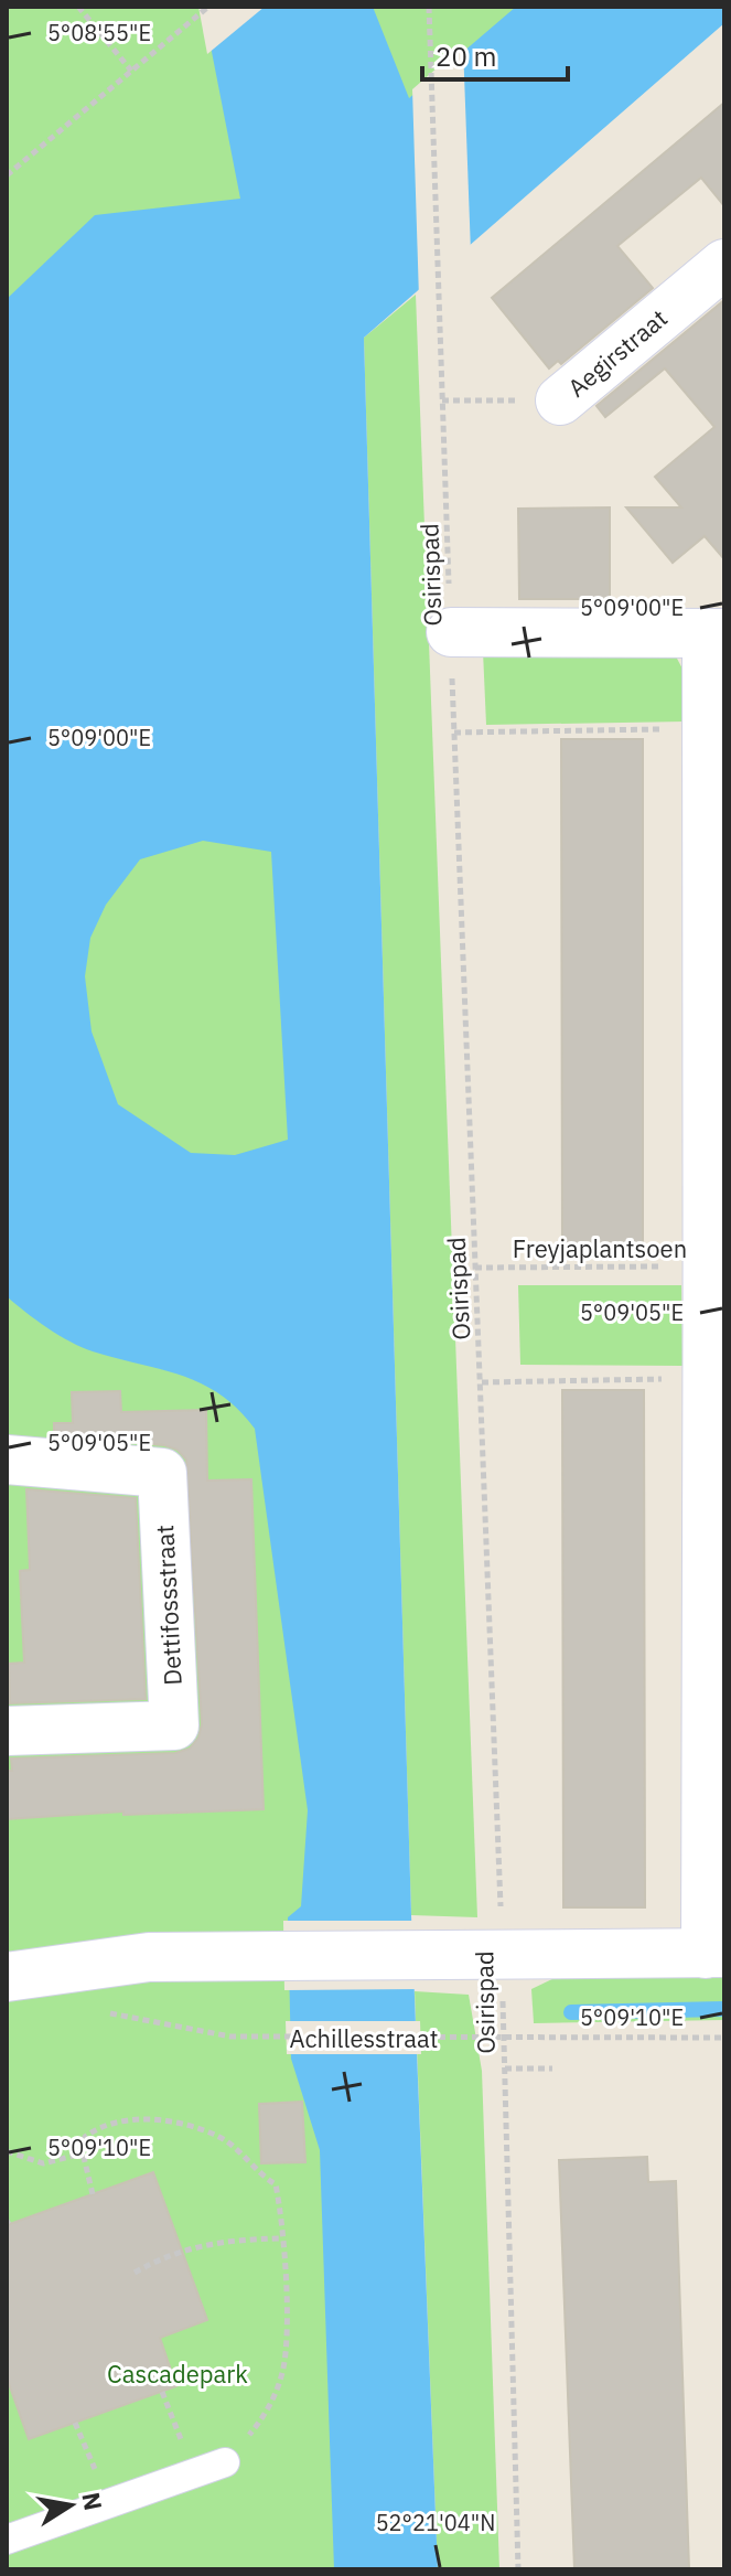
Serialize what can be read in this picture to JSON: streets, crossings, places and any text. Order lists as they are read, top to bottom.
{
  "streets": {
    "street": ["Aegirstraat", "Dettifossstraat"],
    "path": ["Osirispad", "Freyjaplantsoen", "Achillesstraat"]
  },
  "crossings": [
    ["Aegirstraat", "Osirispad"],
    ["Osirispad", "Freyjaplantsoen"],
    ["Osirispad", "Achillesstraat"]
  ],
  "parks": ["Cascadepark"],
  "scale_bar": "20 m",
  "north": "right",
  "coordinates": [
    "5°08'55\"E",
    "5°09'00\"E",
    "5°09'05\"E",
    "5°09'10\"E",
    "52°21'04\"N"
  ]
}
